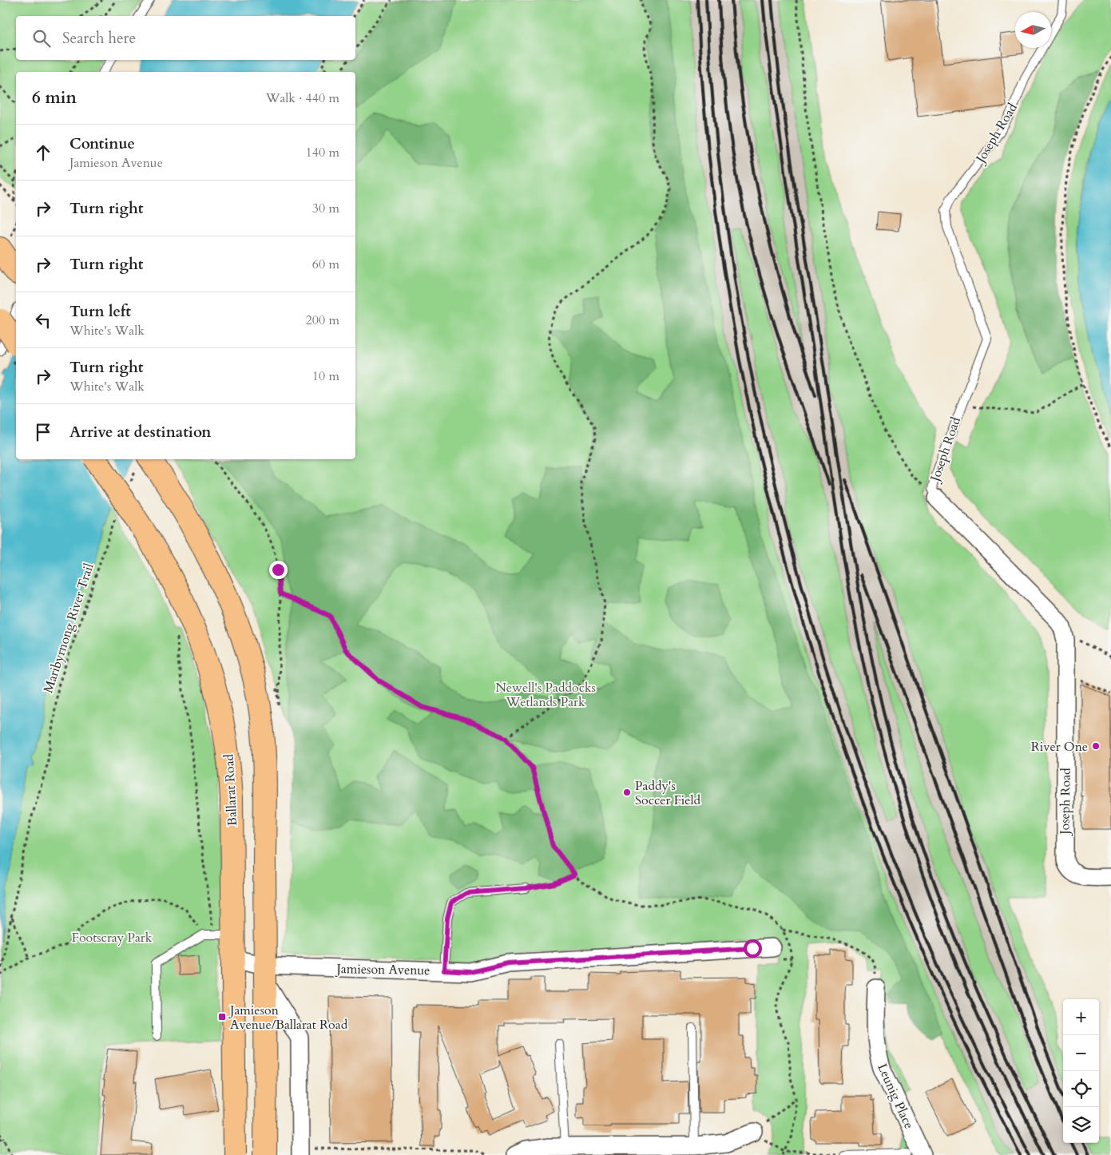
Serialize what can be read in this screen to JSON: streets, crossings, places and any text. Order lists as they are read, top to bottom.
{
  "streets": {
    "highway": ["Ballarat Road"],
    "street": ["Joseph Road", "Jamieson Avenue", "Leunig Place"],
    "path": ["Maribyrnong River Trail"]
  },
  "crossings": [
    ["Maribyrnong River Trail", "Ballarat Road"],
    ["Ballarat Road", "Jamieson Avenue"]
  ],
  "parks": ["Newell's Paddocks Wetlands Park", "Footscray Park"],
  "places": {
    "other": ["River One", "Paddy's Soccer Field"],
    "transit": ["Jamieson Avenue/Ballarat Road"]
  },
  "north": "left",
  "page": {
    "search": "Search here",
    "heading": ["6 min", "Walk · 440 m"],
    "list": [
      ["Continue", "Jamieson Avenue", "140 m"],
      ["Turn right", "30 m"],
      ["Turn right", "60 m"],
      ["Turn left", "White's Walk", "200 m"],
      ["Turn right", "White's Walk", "10 m"],
      "Arrive at destination"
    ],
    "map_buttons": ["+", "−"]
  }
}
